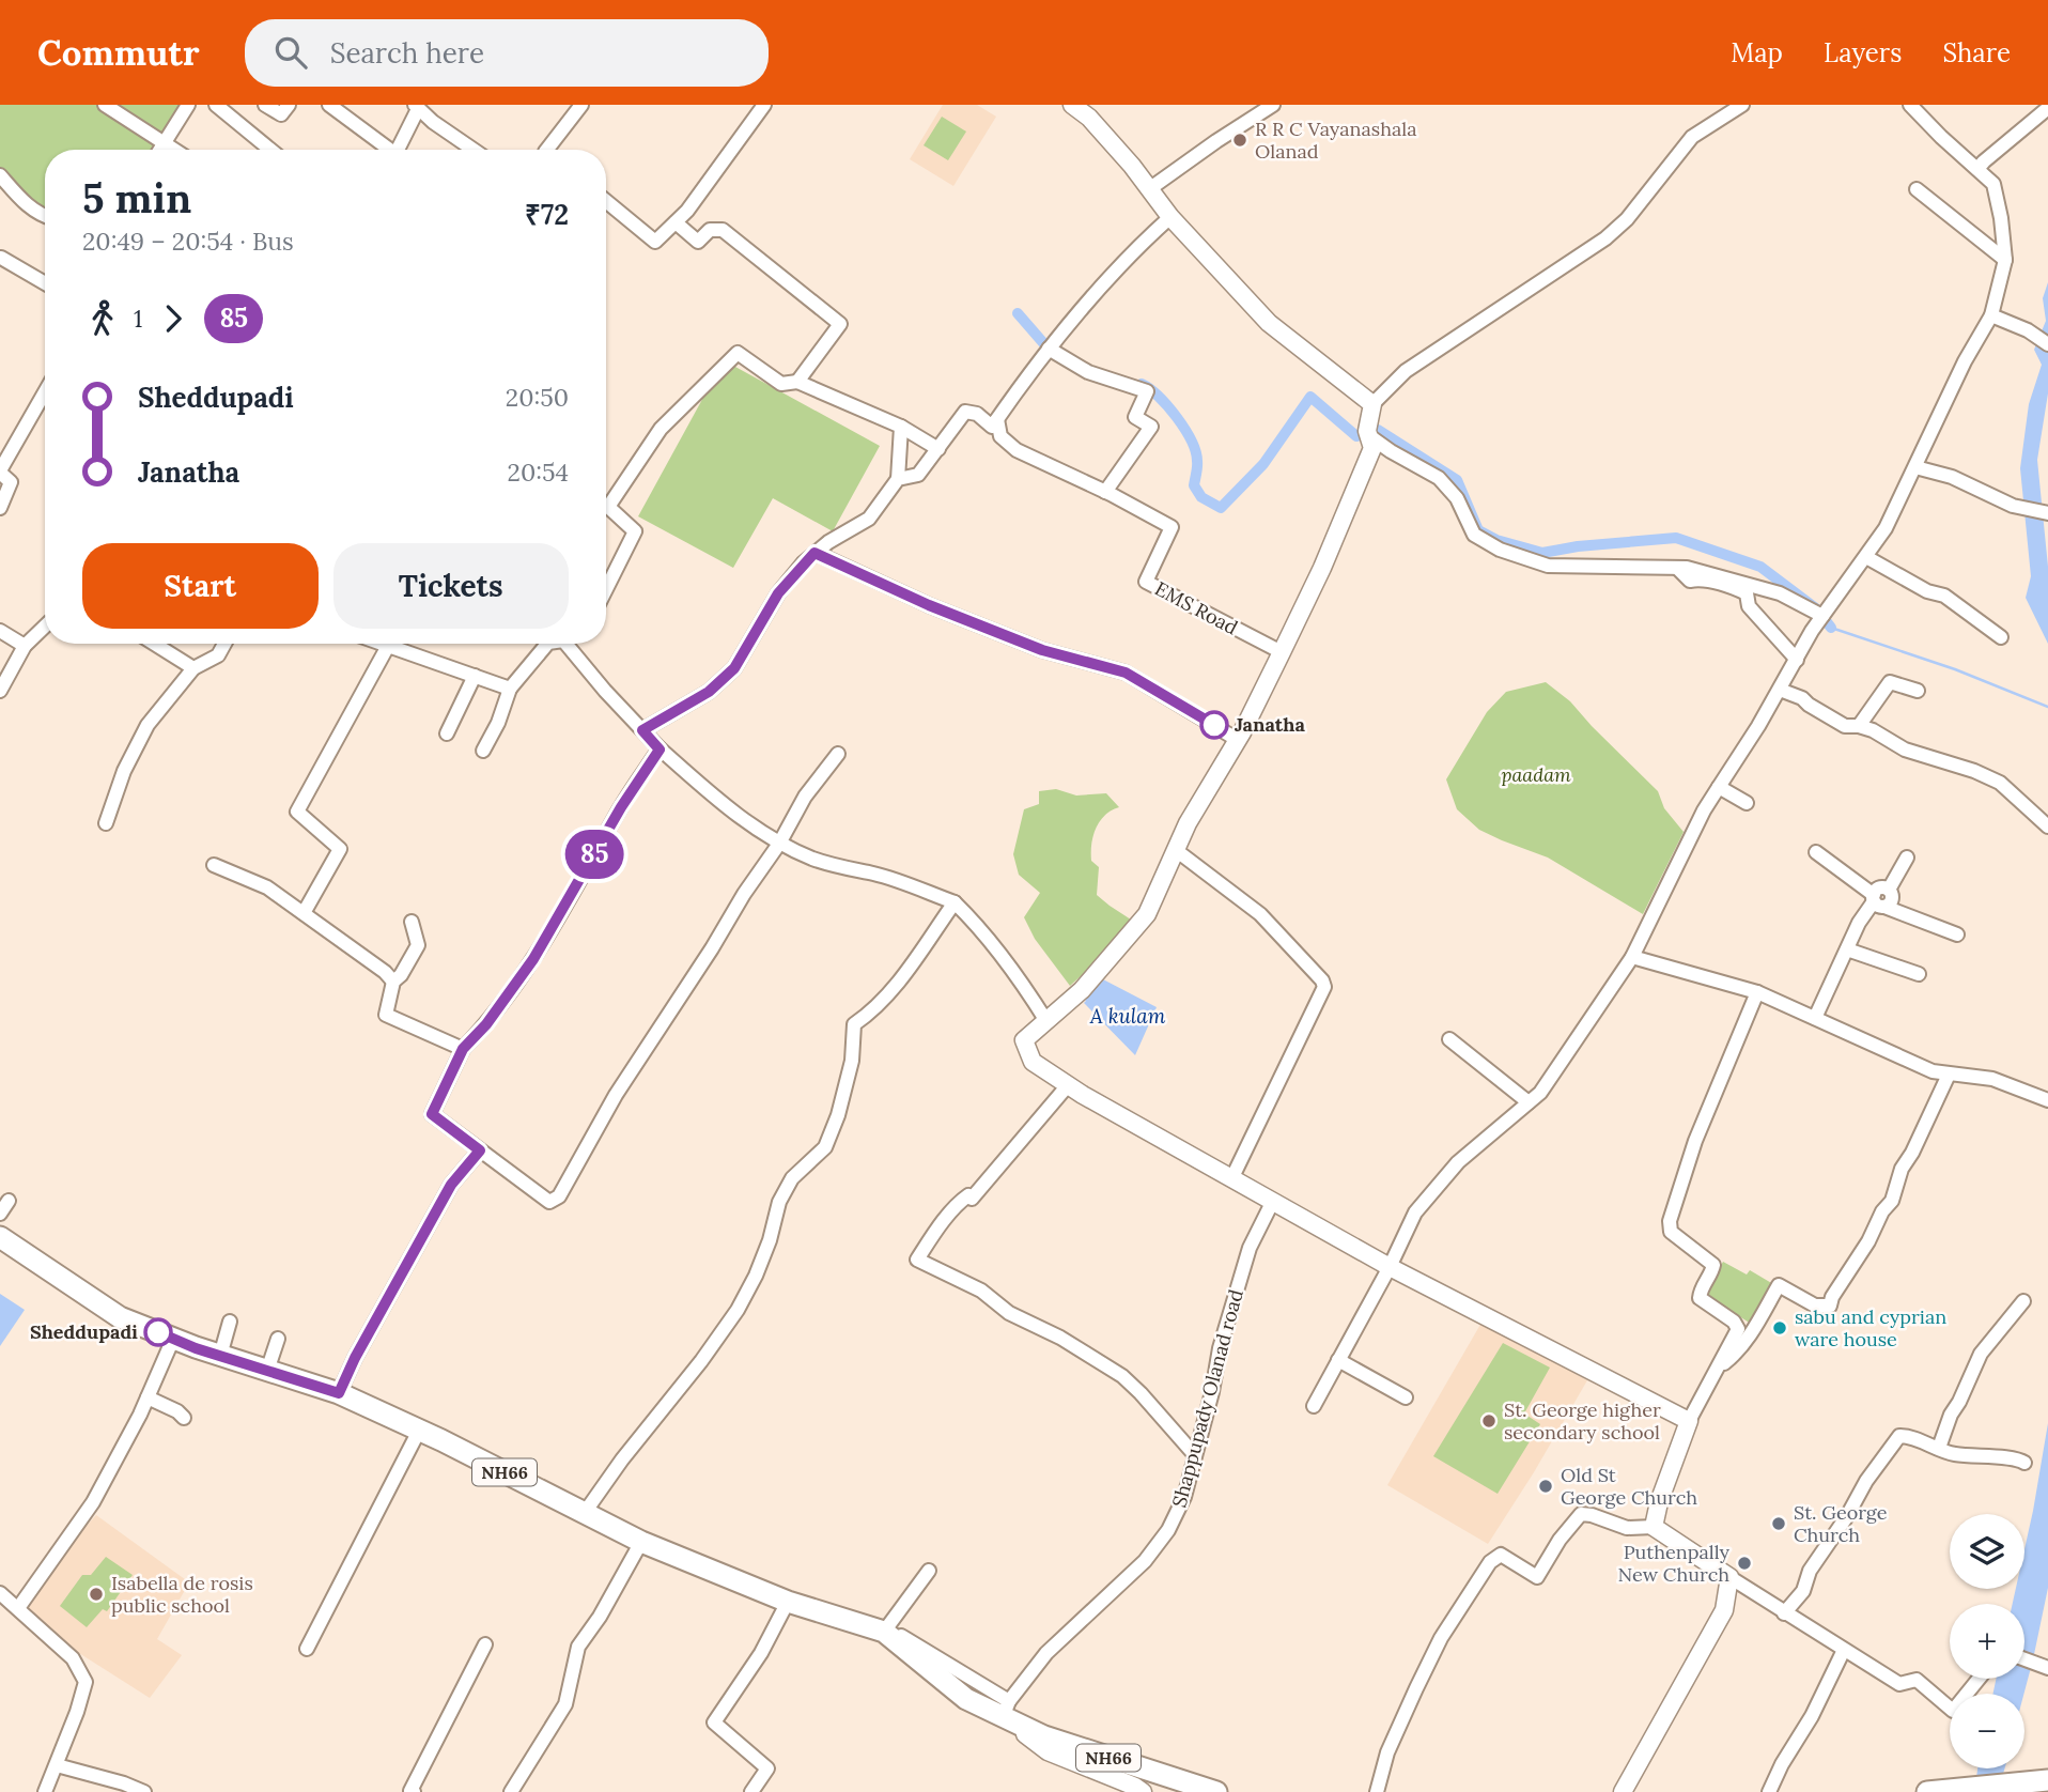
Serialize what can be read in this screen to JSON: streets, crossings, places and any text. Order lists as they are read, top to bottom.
{
  "streets": {
    "highway": ["NH66"],
    "street": ["EMS Road", "Shappupady Olanad road"]
  },
  "crossings": [
    ["Shappupady Olanad road", "NH66"]
  ],
  "water": ["A kulam"],
  "parks": ["paadam"],
  "places": [
    "R R C Vayanashala Olanad",
    "Janatha",
    "sabu and cyprian ware house",
    "Sheddupadi",
    "St. George higher secondary school",
    "Old St George Church",
    "St. George Church",
    "Puthenpally New Church",
    "Isabella de rosis public school"
  ],
  "lines": ["bus line 85"],
  "page": {
    "header": "Commutr",
    "search": "Search here",
    "nav": ["Map", "Layers", "Share"],
    "on_map": "85",
    "heading": ["5 min", "20:49 – 20:54 · Bus", "₹72"],
    "legs": ["1", "85"],
    "list": [
      {
        "name": "Sheddupadi",
        "value": "20:50"
      },
      {
        "name": "Janatha",
        "value": "20:54"
      }
    ],
    "buttons": ["Start", "Tickets"],
    "map_buttons": ["+", "−"]
  }
}
